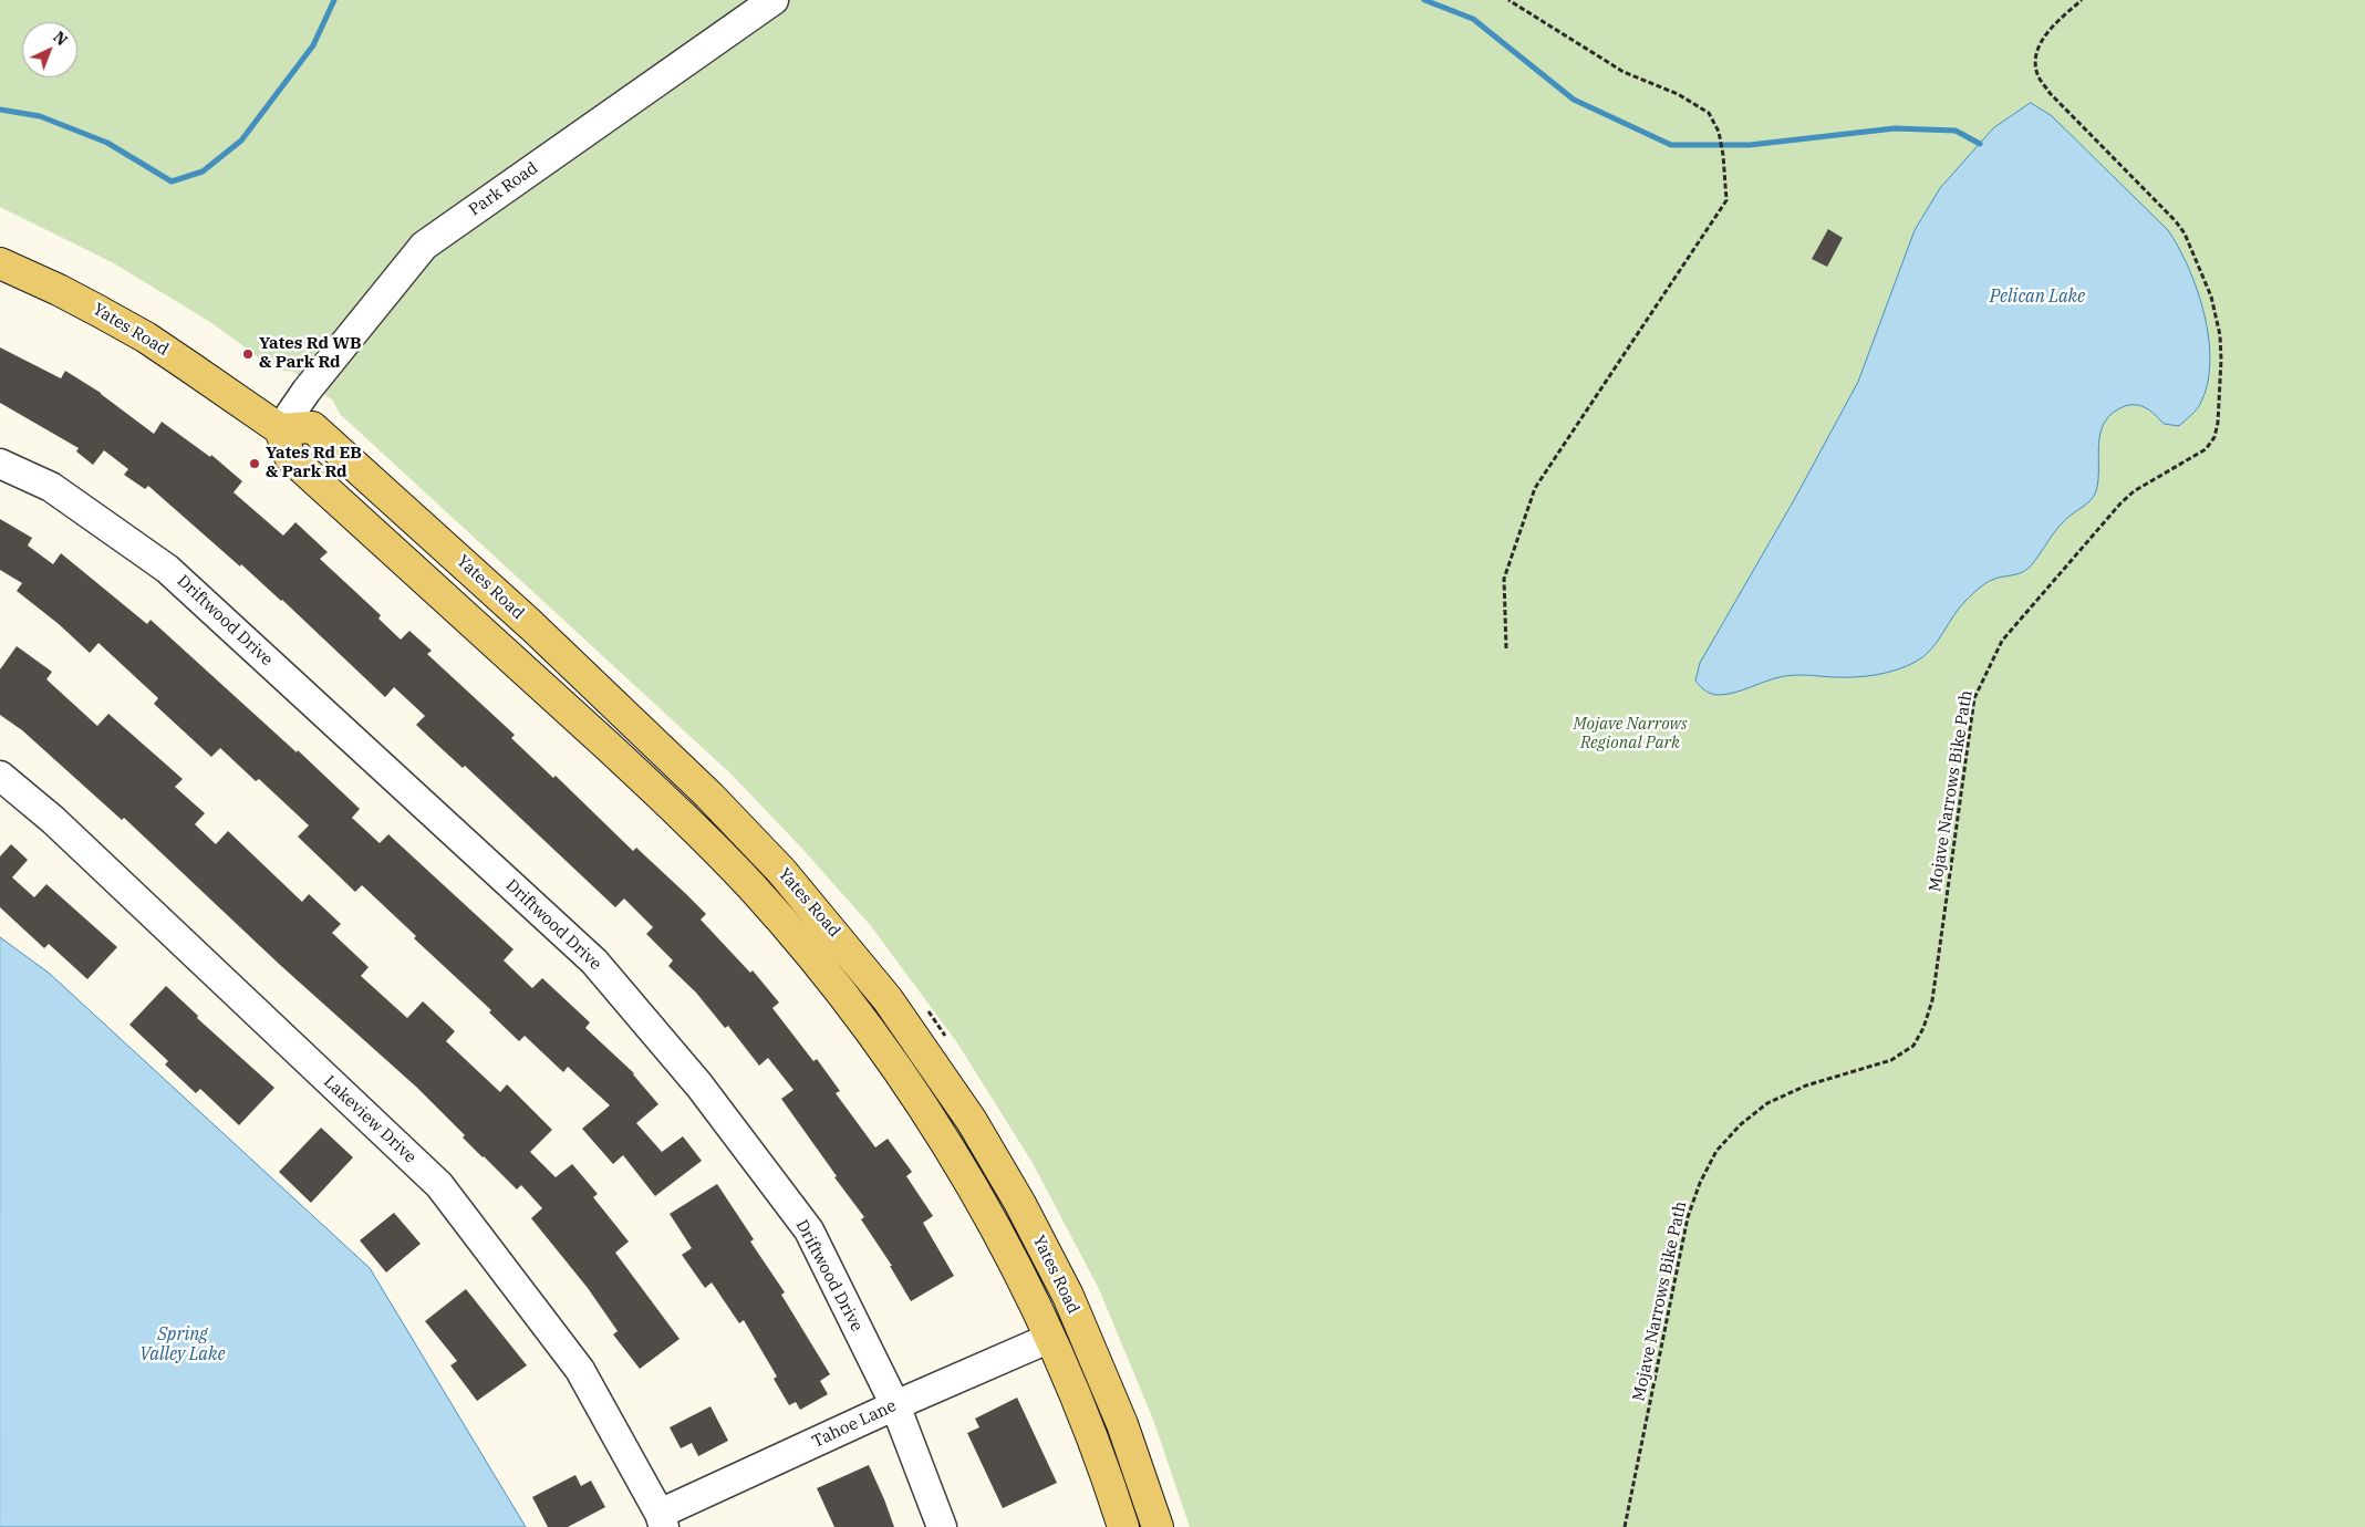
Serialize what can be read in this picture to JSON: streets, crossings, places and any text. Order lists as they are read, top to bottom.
{
  "streets": {
    "main road": ["Yates Road"],
    "street": [
      "Park Road",
      "Driftwood Drive",
      "Lakeview Drive",
      "Tahoe Lane"
    ],
    "path": ["Mojave Narrows Bike Path"]
  },
  "crossings": [
    ["Park Road", "Yates Road"],
    ["Yates Road", "Tahoe Lane"],
    ["Driftwood Drive", "Tahoe Lane"],
    ["Lakeview Drive", "Tahoe Lane"]
  ],
  "water": ["Pelican Lake", "Spring Valley Lake"],
  "parks": ["Mojave Narrows Regional Park"],
  "places": ["Yates Rd WB & Park Rd", "Yates Rd EB & Park Rd"],
  "north": "top right"
}
